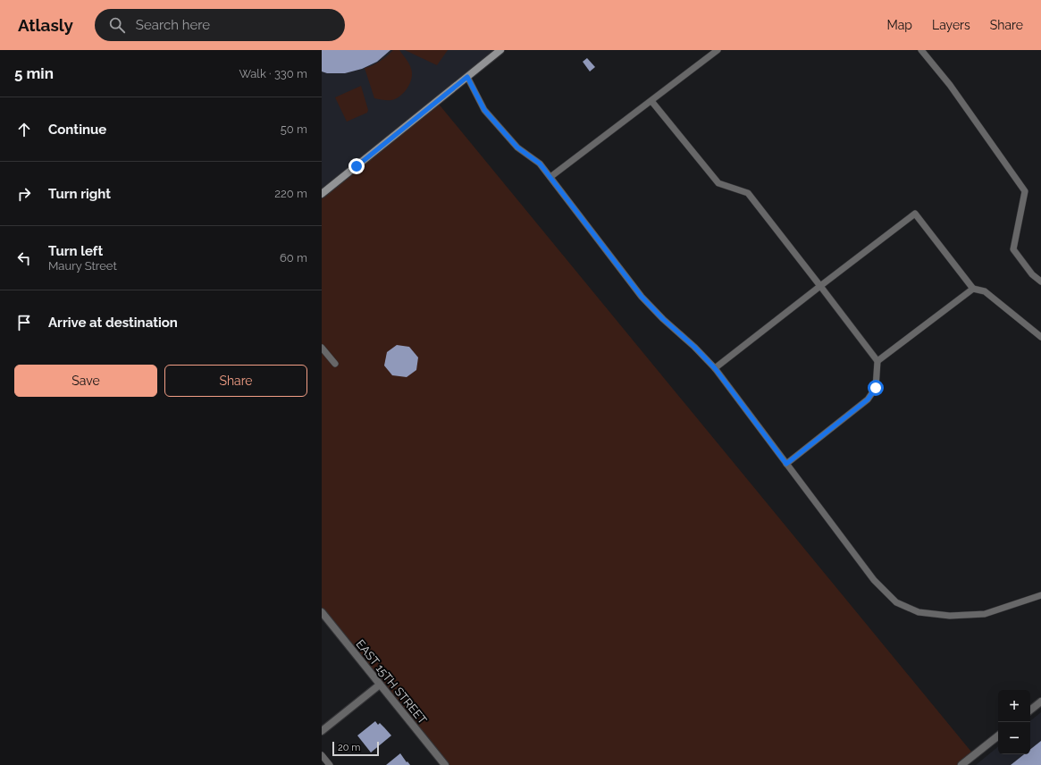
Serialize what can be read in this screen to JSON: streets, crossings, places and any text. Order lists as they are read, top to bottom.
{
  "streets": {
    "street": ["EAST 15TH STREET"]
  },
  "scale_bar": "20 m",
  "page": {
    "header": "Atlasly",
    "search": "Search here",
    "nav": ["Map", "Layers", "Share"],
    "heading": ["5 min", "Walk · 330 m"],
    "list": [
      ["Continue", "50 m"],
      ["Turn right", "220 m"],
      ["Turn left", "Maury Street", "60 m"],
      "Arrive at destination"
    ],
    "buttons": ["Save", "Share"],
    "map_buttons": ["+", "−"],
    "scale": "20 m"
  }
}
